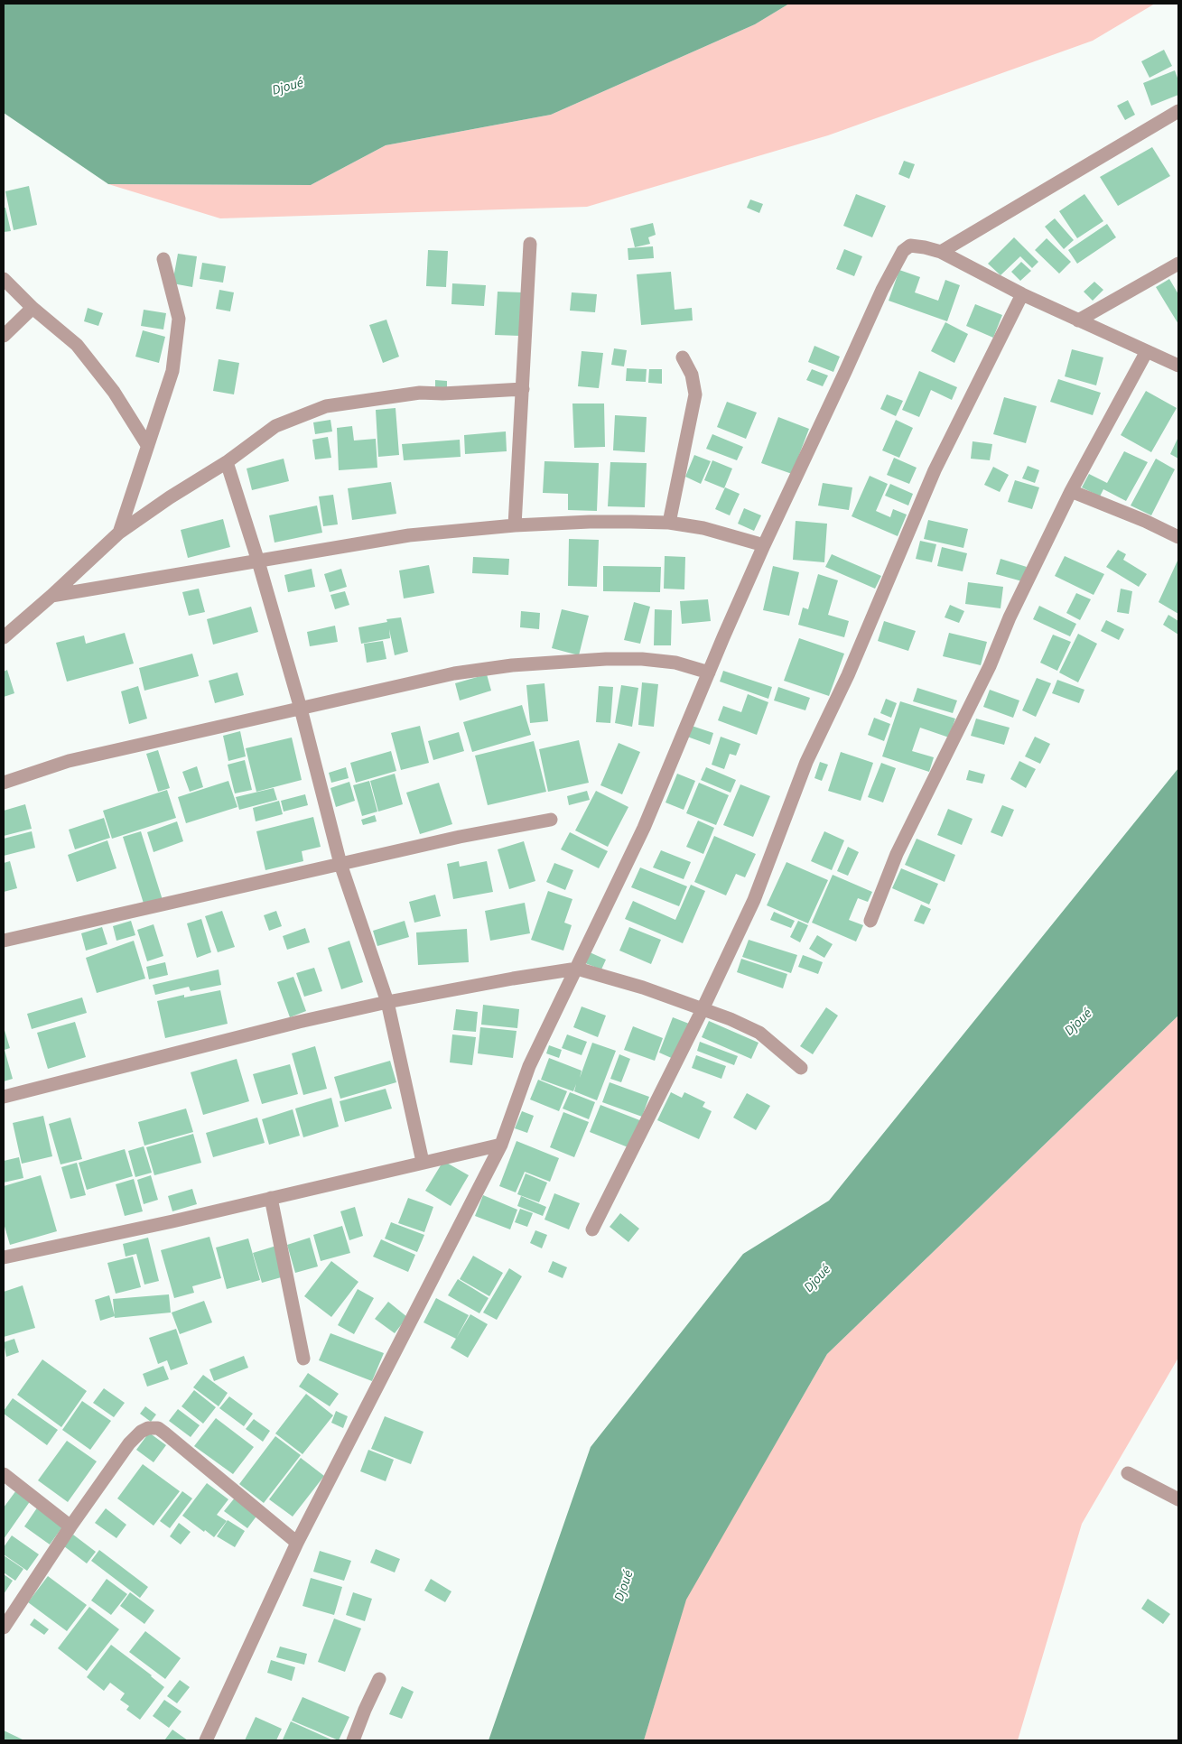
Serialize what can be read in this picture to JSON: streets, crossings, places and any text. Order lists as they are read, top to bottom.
{
  "water": ["Djoué"]
}
